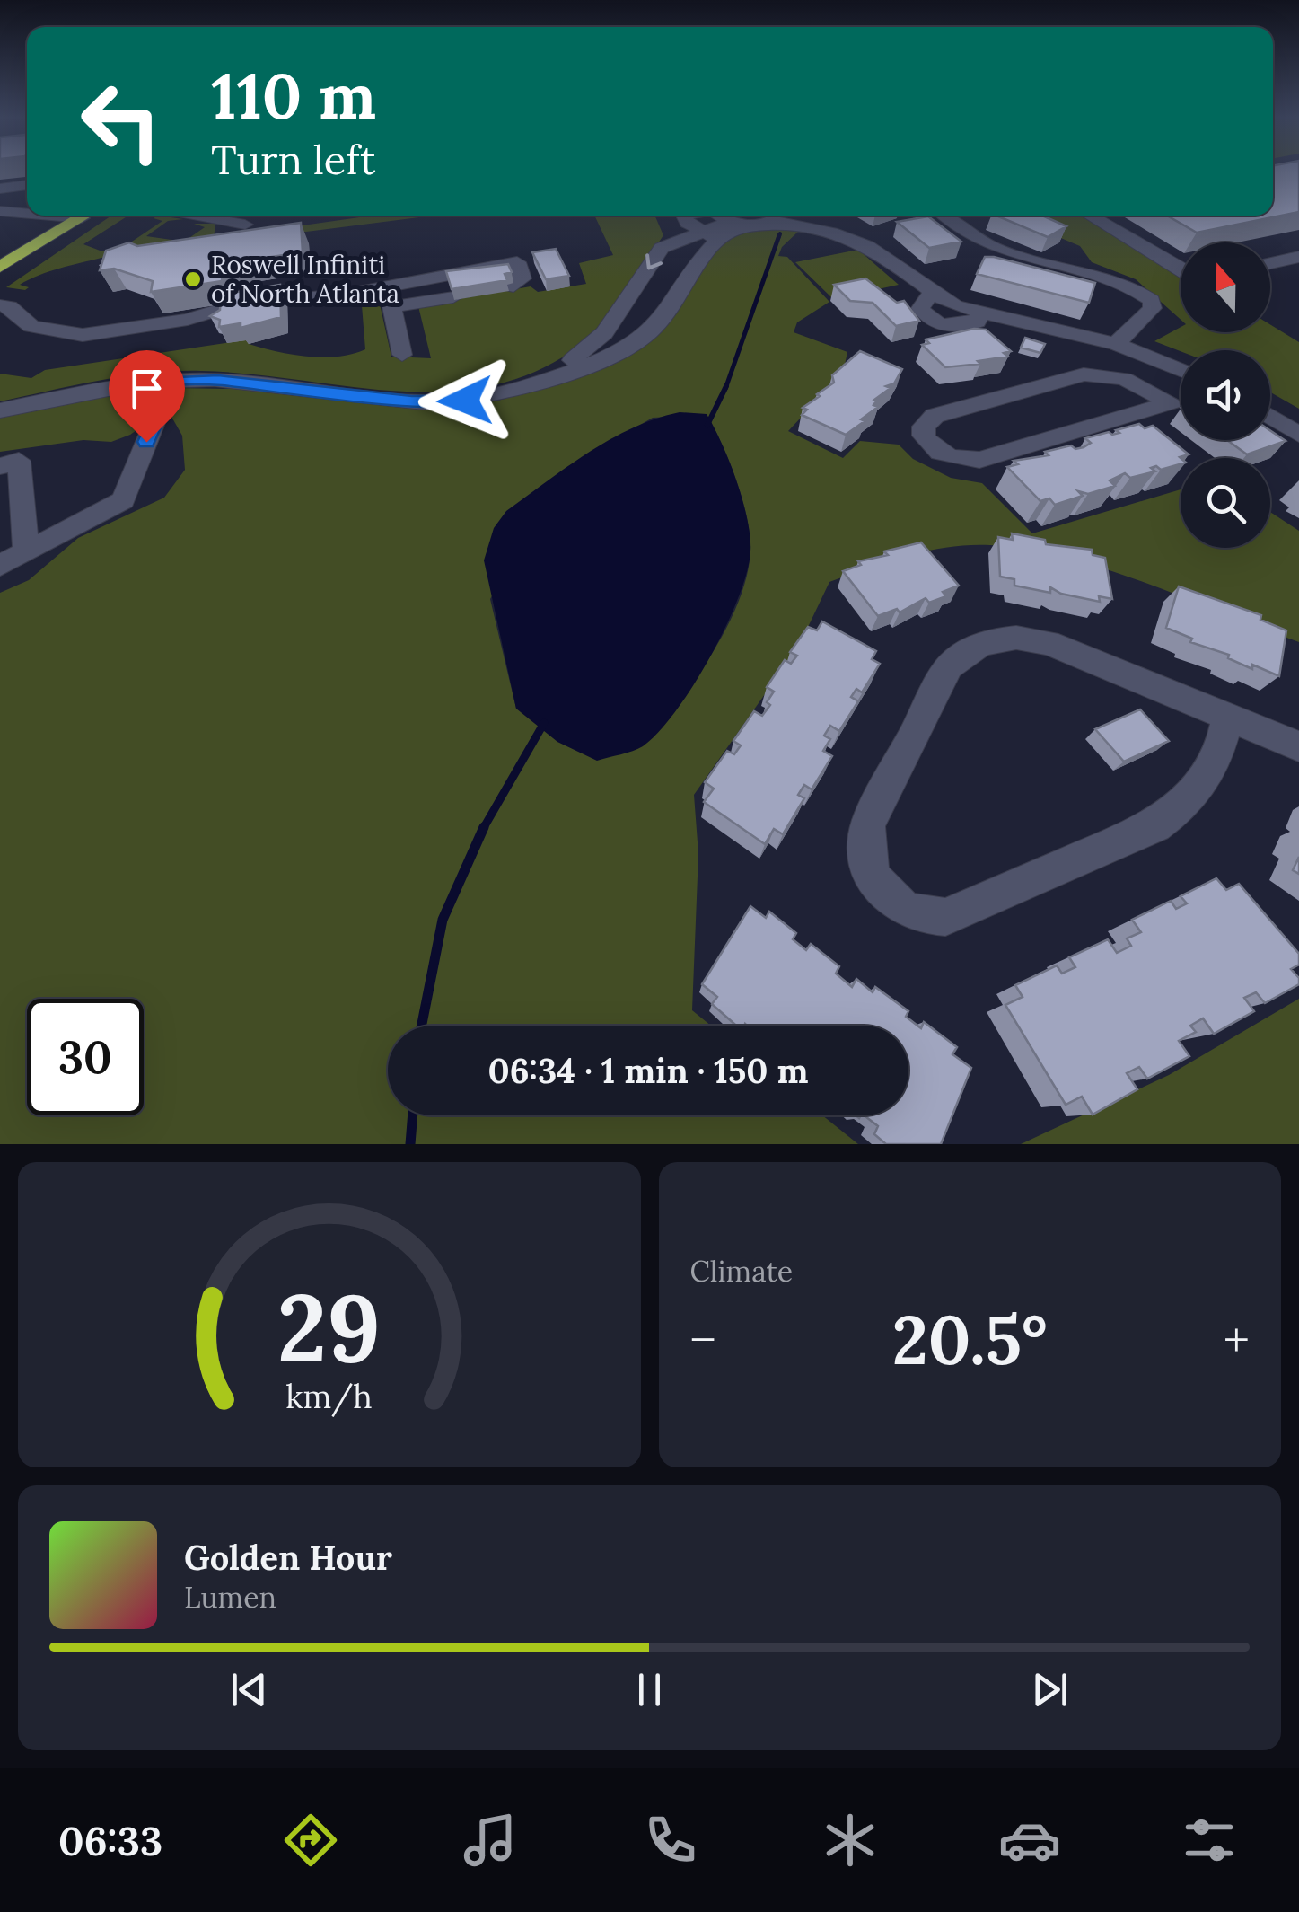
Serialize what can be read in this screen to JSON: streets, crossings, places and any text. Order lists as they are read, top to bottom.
{
  "places": ["Roswell Infiniti of North Atlanta"],
  "north": "top",
  "page": {
    "turn": ["110 m", "Turn left"],
    "limit": "30",
    "trip": "06:34 · 1 min · 150 m",
    "tile": "Climate",
    "heat": ["−", "20.5°", "+"],
    "song": ["Golden Hour", "Lumen"],
    "tabs": "06:33",
    "gauge": ["29", "km/h"]
  }
}
